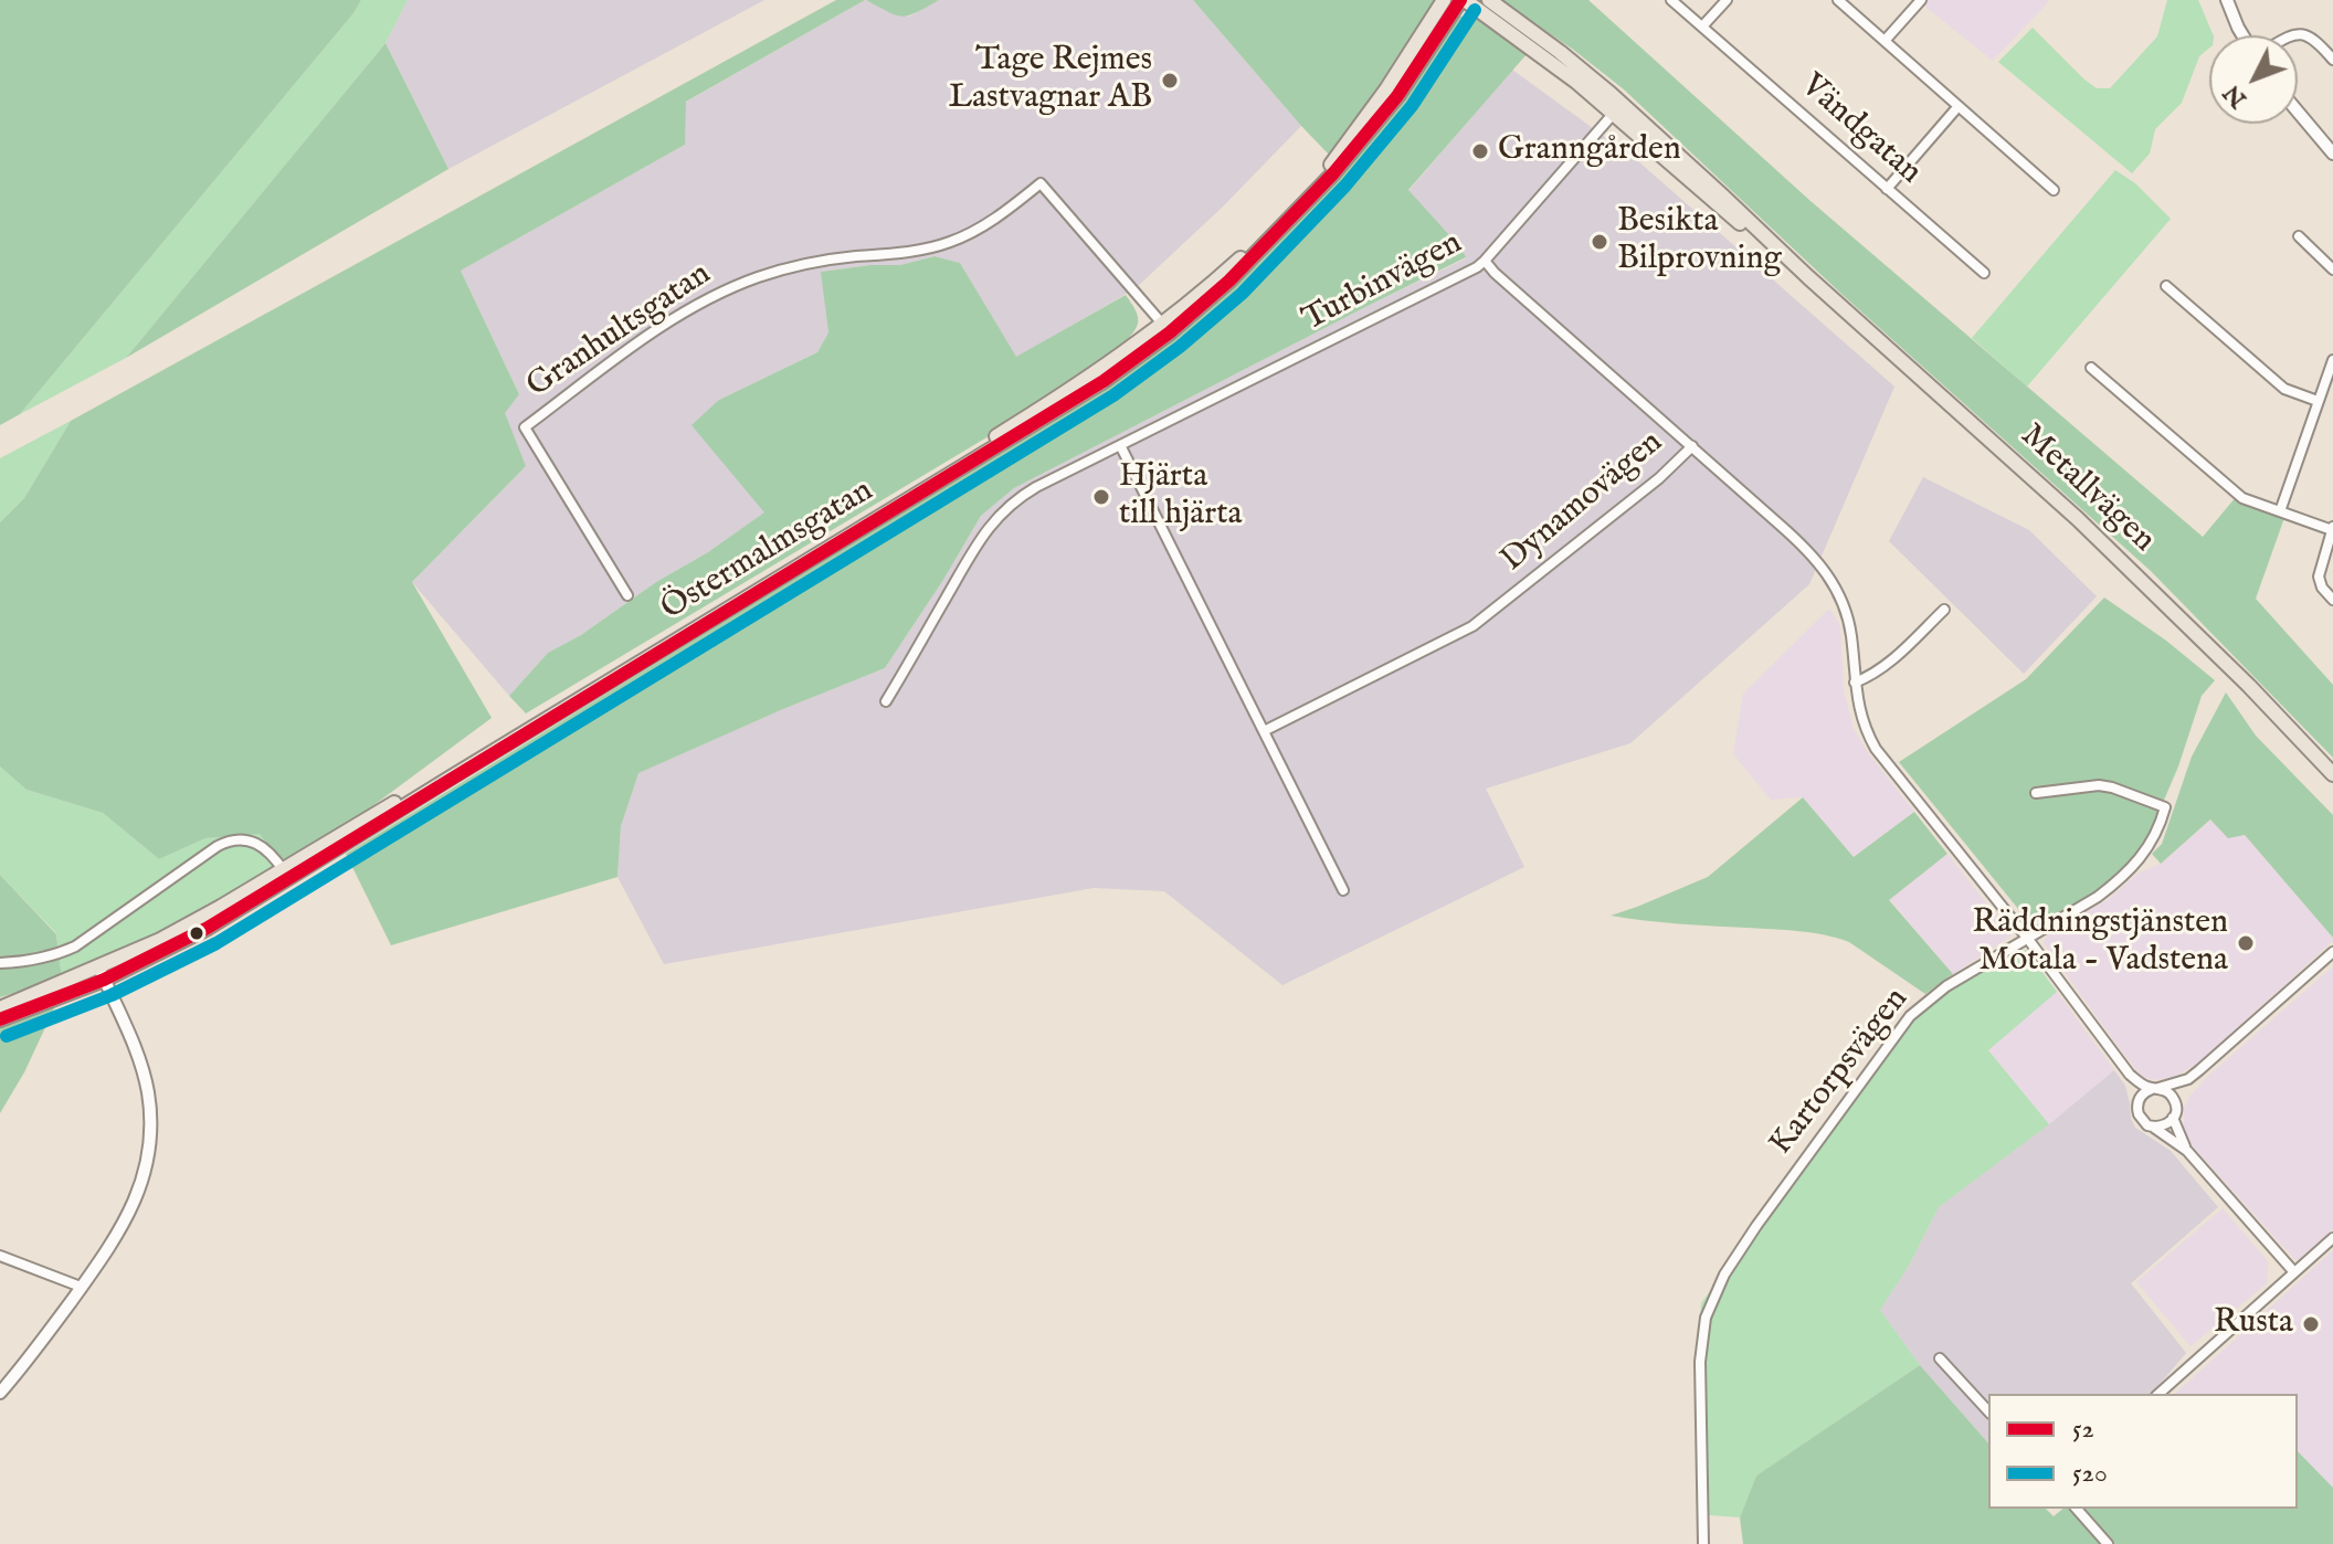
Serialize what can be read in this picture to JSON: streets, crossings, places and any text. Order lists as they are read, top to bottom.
{
  "streets": {
    "main road": ["Metallvägen", "Östermalmsgatan"],
    "street": [
      "Vändgatan",
      "Turbinvägen",
      "Granhultsgatan",
      "Dynamovägen",
      "Kartorpsvägen"
    ]
  },
  "crossings": [
    ["Turbinvägen", "Metallvägen"],
    ["Turbinvägen", "Dynamovägen"],
    ["Granhultsgatan", "Östermalmsgatan"],
    ["Metallvägen", "Östermalmsgatan"]
  ],
  "places": [
    "Tage Rejmes Lastvagnar AB",
    "Granngården",
    "Besikta Bilprovning",
    "Hjärta till hjärta",
    "Räddningstjänsten Motala - Vadstena",
    "Rusta"
  ],
  "lines": ["transit line 52", "transit line 520"],
  "legend": ["52", "520"],
  "north": "bottom left"
}
